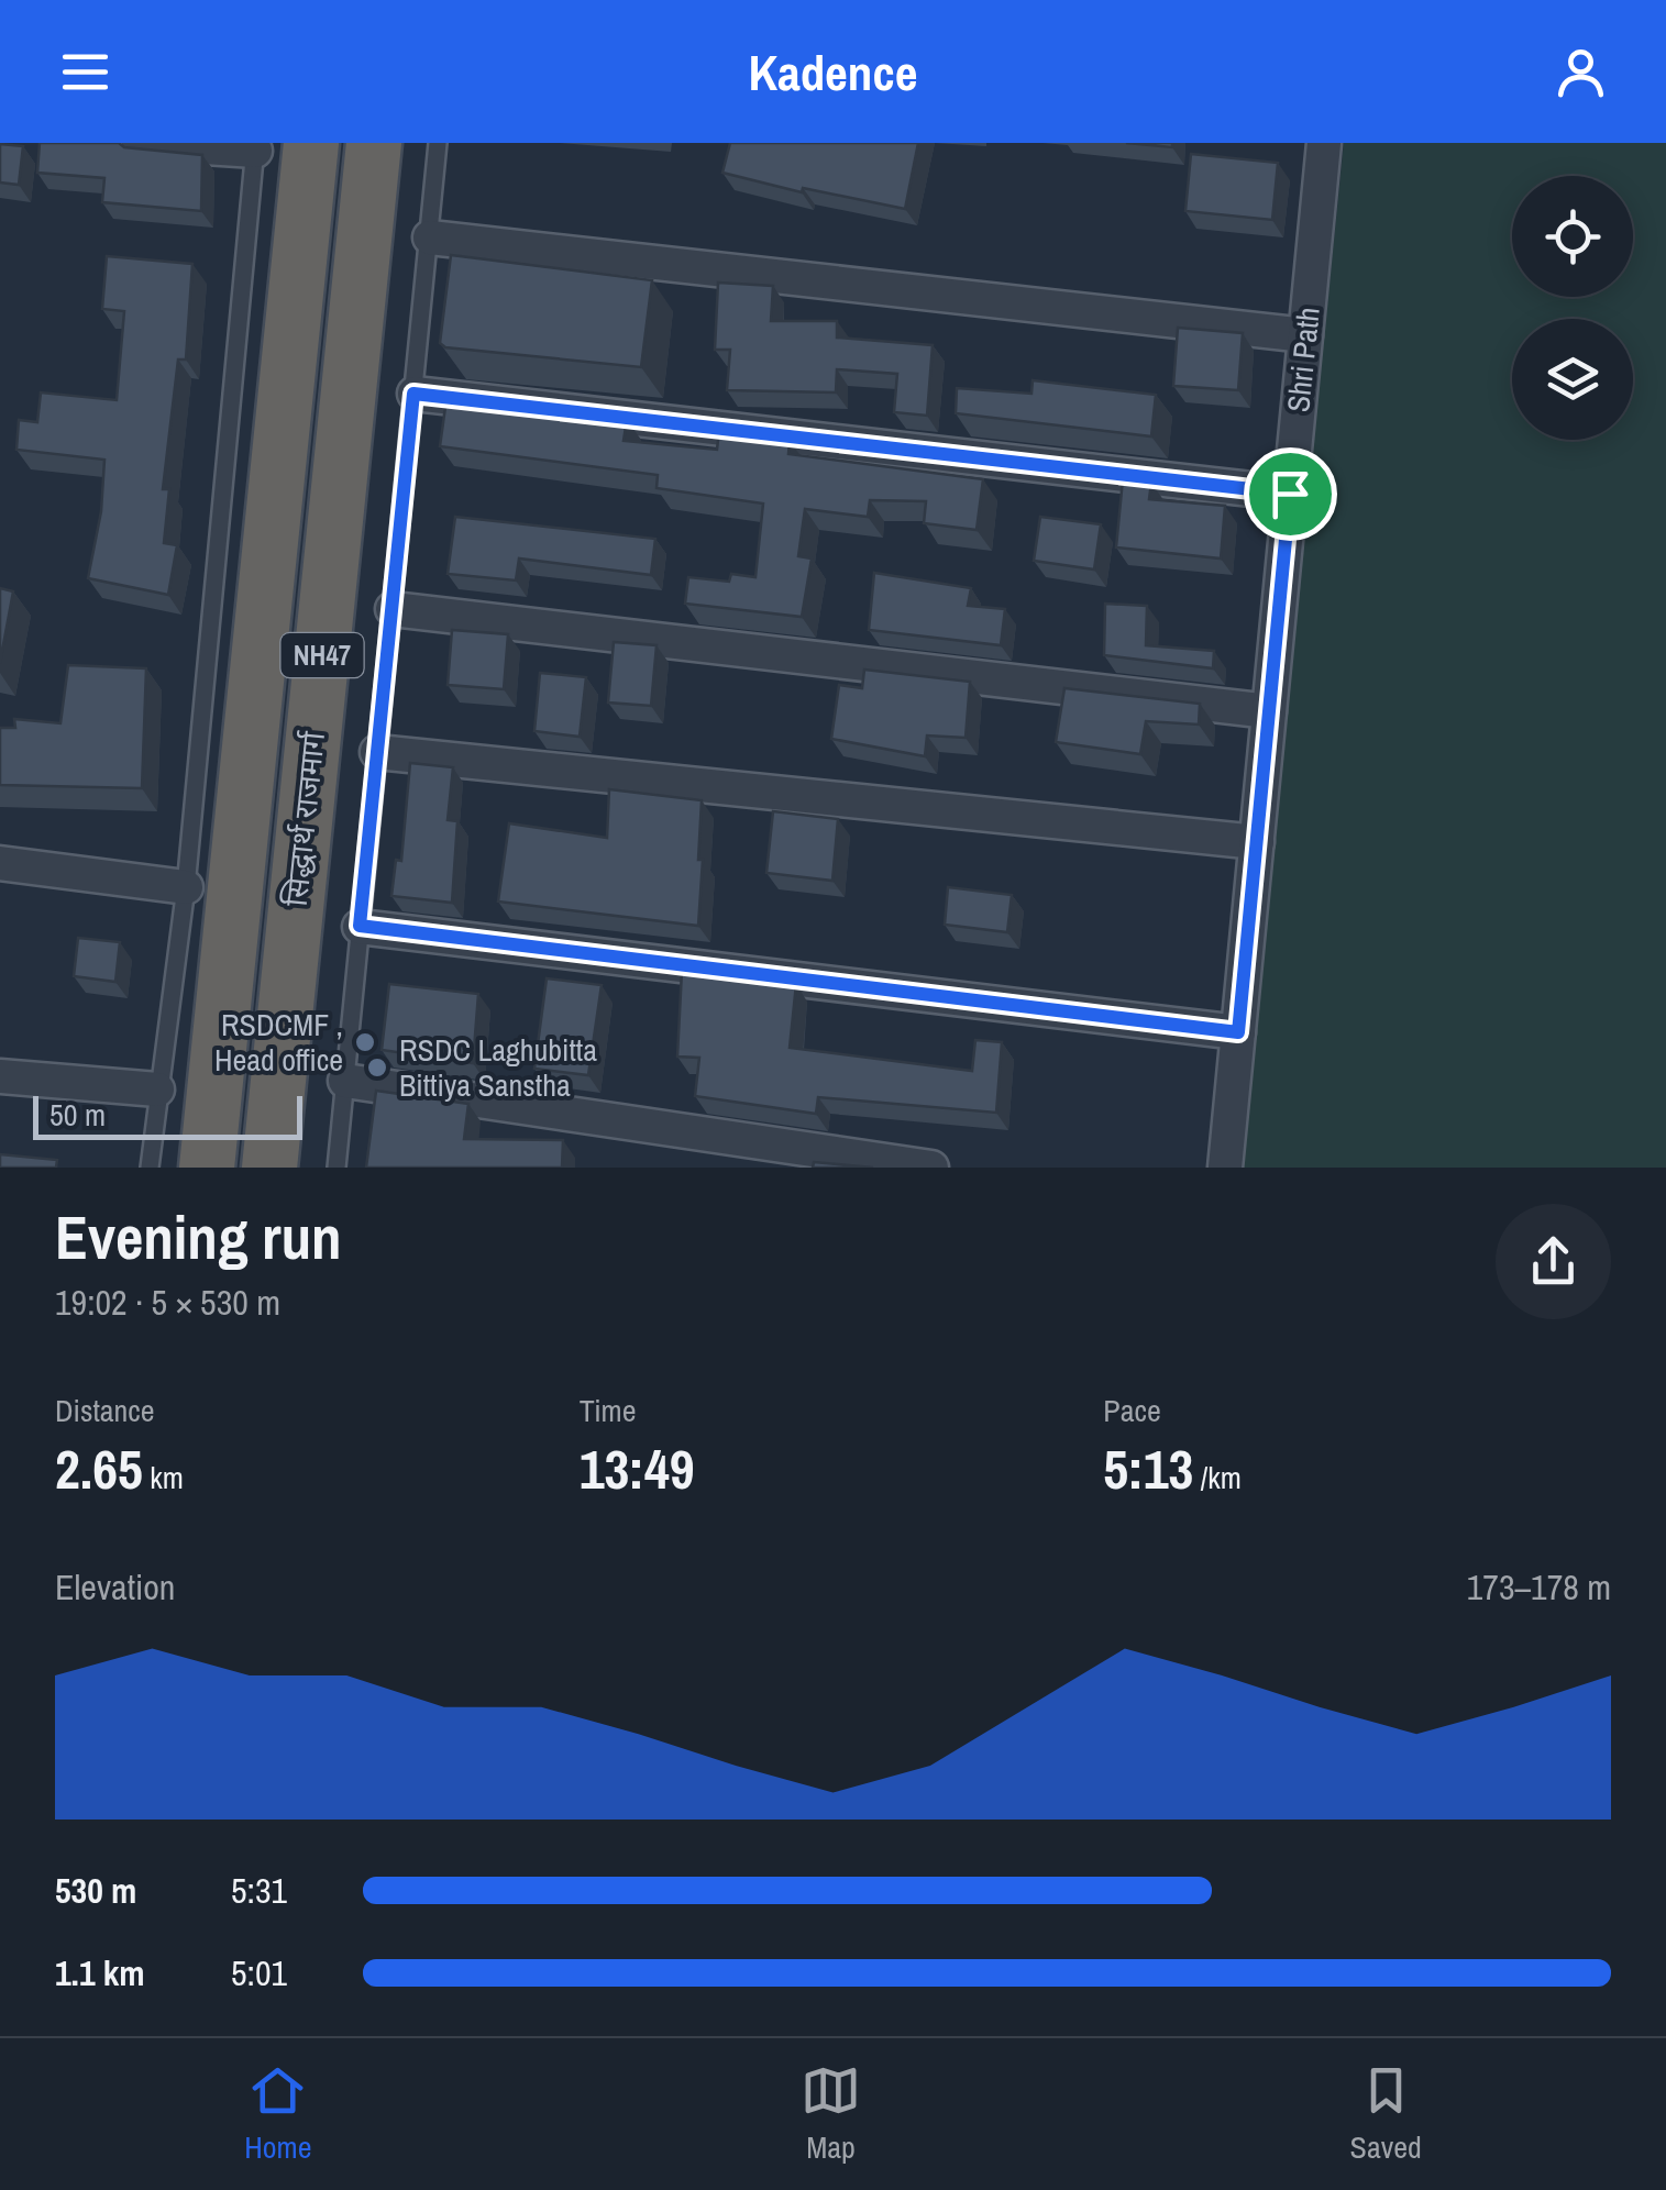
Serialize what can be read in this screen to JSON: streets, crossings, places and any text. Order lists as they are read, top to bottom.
{
  "streets": {
    "highway": ["NH47", "सिद्धार्थ राजमार्ग"],
    "street": ["Shri Path"]
  },
  "places": ["RSDCMF , Head office", "RSDC Laghubitta Bittiya Sanstha"],
  "scale_bar": "50 m",
  "page": {
    "header": "Kadence",
    "scale": "50 m",
    "heading": ["Evening run", "19:02 · 5 × 530 m"],
    "stats": [
      ["Distance", "2.65 km"],
      ["Time", "13:49"],
      ["Pace", "5:13 /km"]
    ],
    "chart": ["Elevation", "173–178 m"],
    "list": [
      {
        "name": "530 m",
        "note": "5:31"
      },
      {
        "name": "1.1 km",
        "note": "5:01"
      }
    ],
    "tabs": ["Home", "Map", "Saved"]
  }
}
